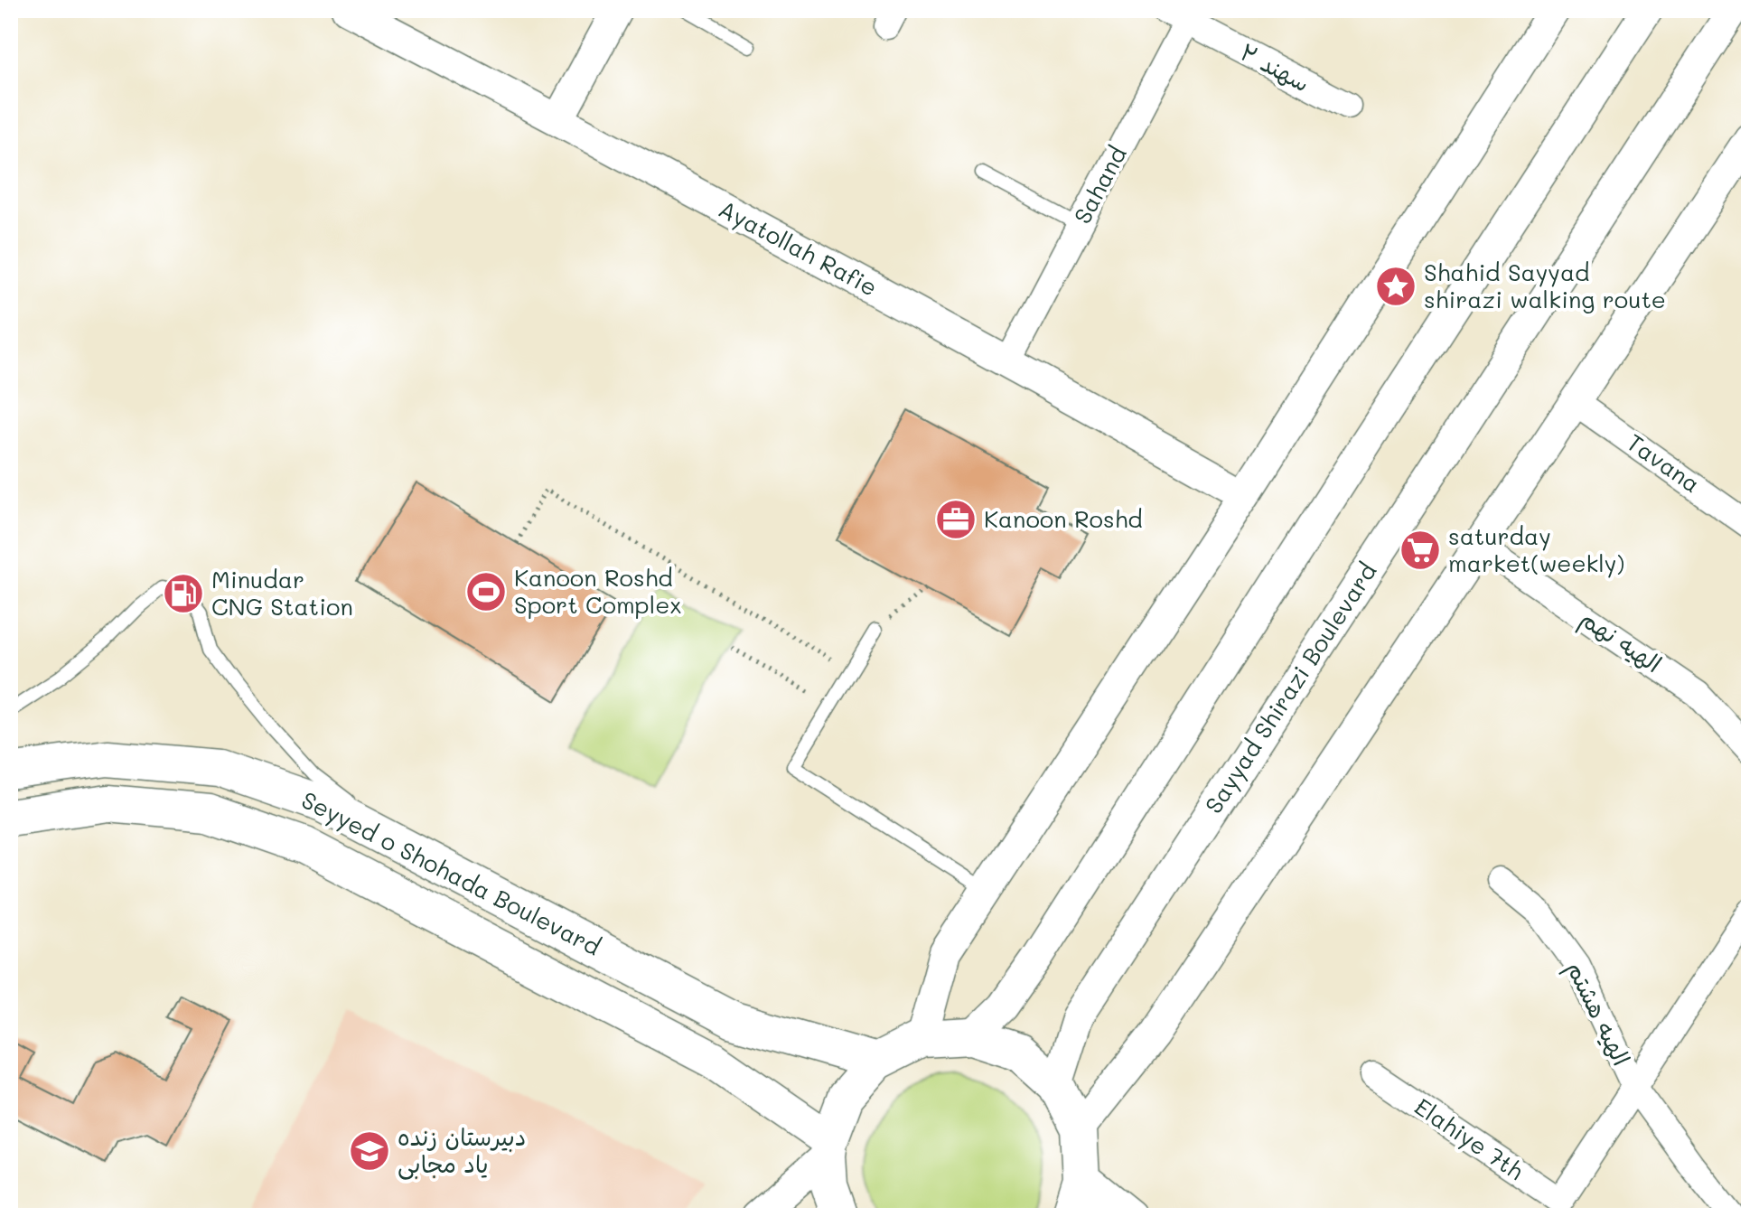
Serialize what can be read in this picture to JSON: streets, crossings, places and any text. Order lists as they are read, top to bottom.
{
  "streets": {
    "main road": ["Seyyed o Shohada Boulevard"],
    "street": [
      "سهند ۲",
      "Sahand",
      "Ayatollah Rafie",
      "Tavana",
      "الهیه نهم",
      "Sayyad Shirazi Boulevard",
      "الهیه هشتم",
      "Elahiye 7th"
    ]
  },
  "crossings": [
    ["سهند ۲", "Sahand"],
    ["Sahand", "Ayatollah Rafie"],
    ["الهیه هشتم", "Elahiye 7th"]
  ],
  "places": {
    "place": ["Shahid Sayyad shirazi walking route"],
    "office": ["Kanoon Roshd"],
    "supermarket": ["saturday market(weekly)"],
    "sports": ["Kanoon Roshd Sport Complex"],
    "fuel station": ["Minudar CNG Station"],
    "school or university": ["دبیرستان زنده یاد مجابی"]
  }
}
